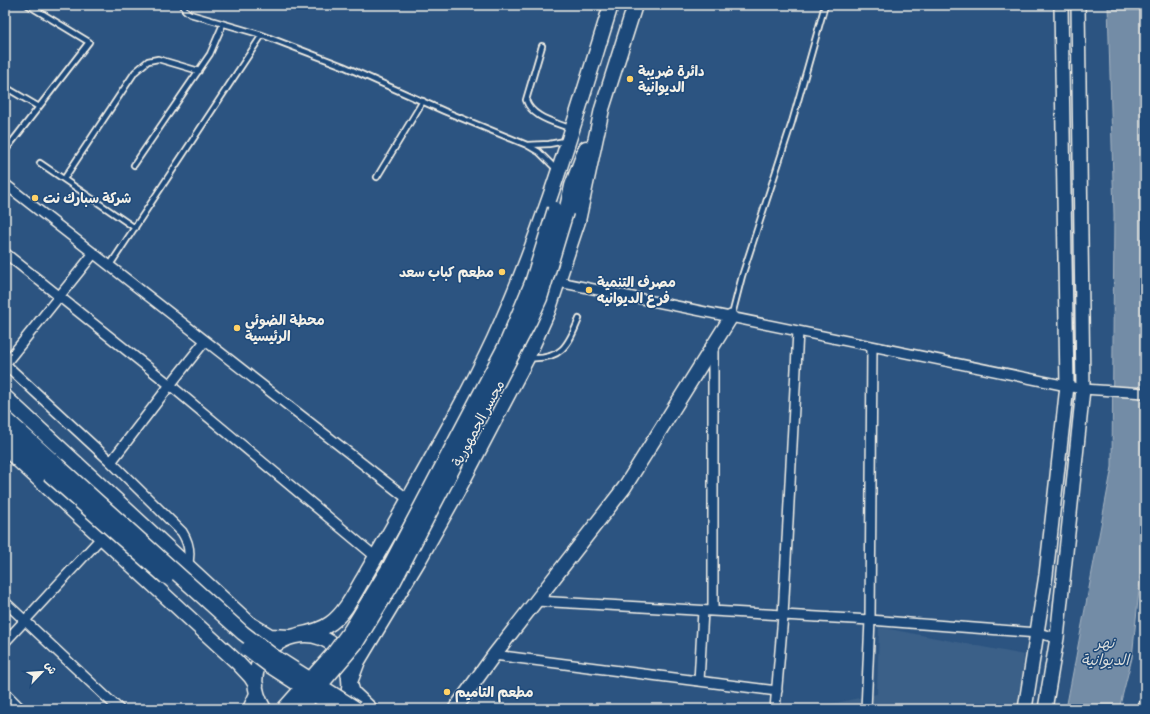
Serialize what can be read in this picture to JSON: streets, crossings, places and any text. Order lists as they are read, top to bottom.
{
  "streets": {
    "main road": ["مجسر الجمهورية"]
  },
  "water": ["نهر الديوانية"],
  "places": [
    "دائرة ضريبة الديوانية",
    "شركة سبارك نت",
    "مطعم كباب سعد",
    "مصرف التنمية فرع الديوانيه",
    "محطة الضوئي الرئيسية",
    "مطعم التاميم"
  ],
  "north": "top right"
}
